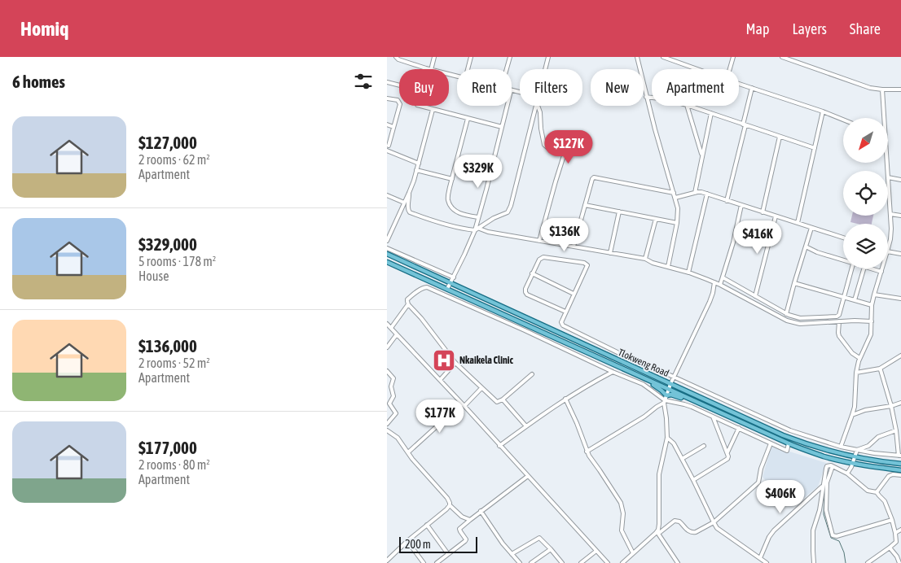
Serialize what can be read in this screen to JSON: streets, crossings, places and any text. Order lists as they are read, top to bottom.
{
  "streets": {
    "main road": ["Tlokweng Road"]
  },
  "places": {
    "hospital": ["Nkaikela Clinic"]
  },
  "scale_bar": "200 m",
  "north": "bottom left",
  "page": {
    "header": "Homiq",
    "nav": ["Map", "Layers", "Share"],
    "heading": "6 homes",
    "chip": [
      "Buy",
      "Rent",
      "Filters",
      "New",
      "Apartment"
    ],
    "list": [
      {
        "name": "$127,000",
        "note": "2 rooms · 62 m² · Apartment"
      },
      {
        "name": "$329,000",
        "note": "5 rooms · 178 m² · House"
      },
      {
        "name": "$136,000",
        "note": "2 rooms · 52 m² · Apartment"
      },
      {
        "name": "$177,000",
        "note": "2 rooms · 80 m² · Apartment"
      }
    ],
    "price": [
      "$127K",
      "$329K",
      "$136K",
      "$416K",
      "$177K",
      "$406K"
    ],
    "scale": "200 m"
  }
}
